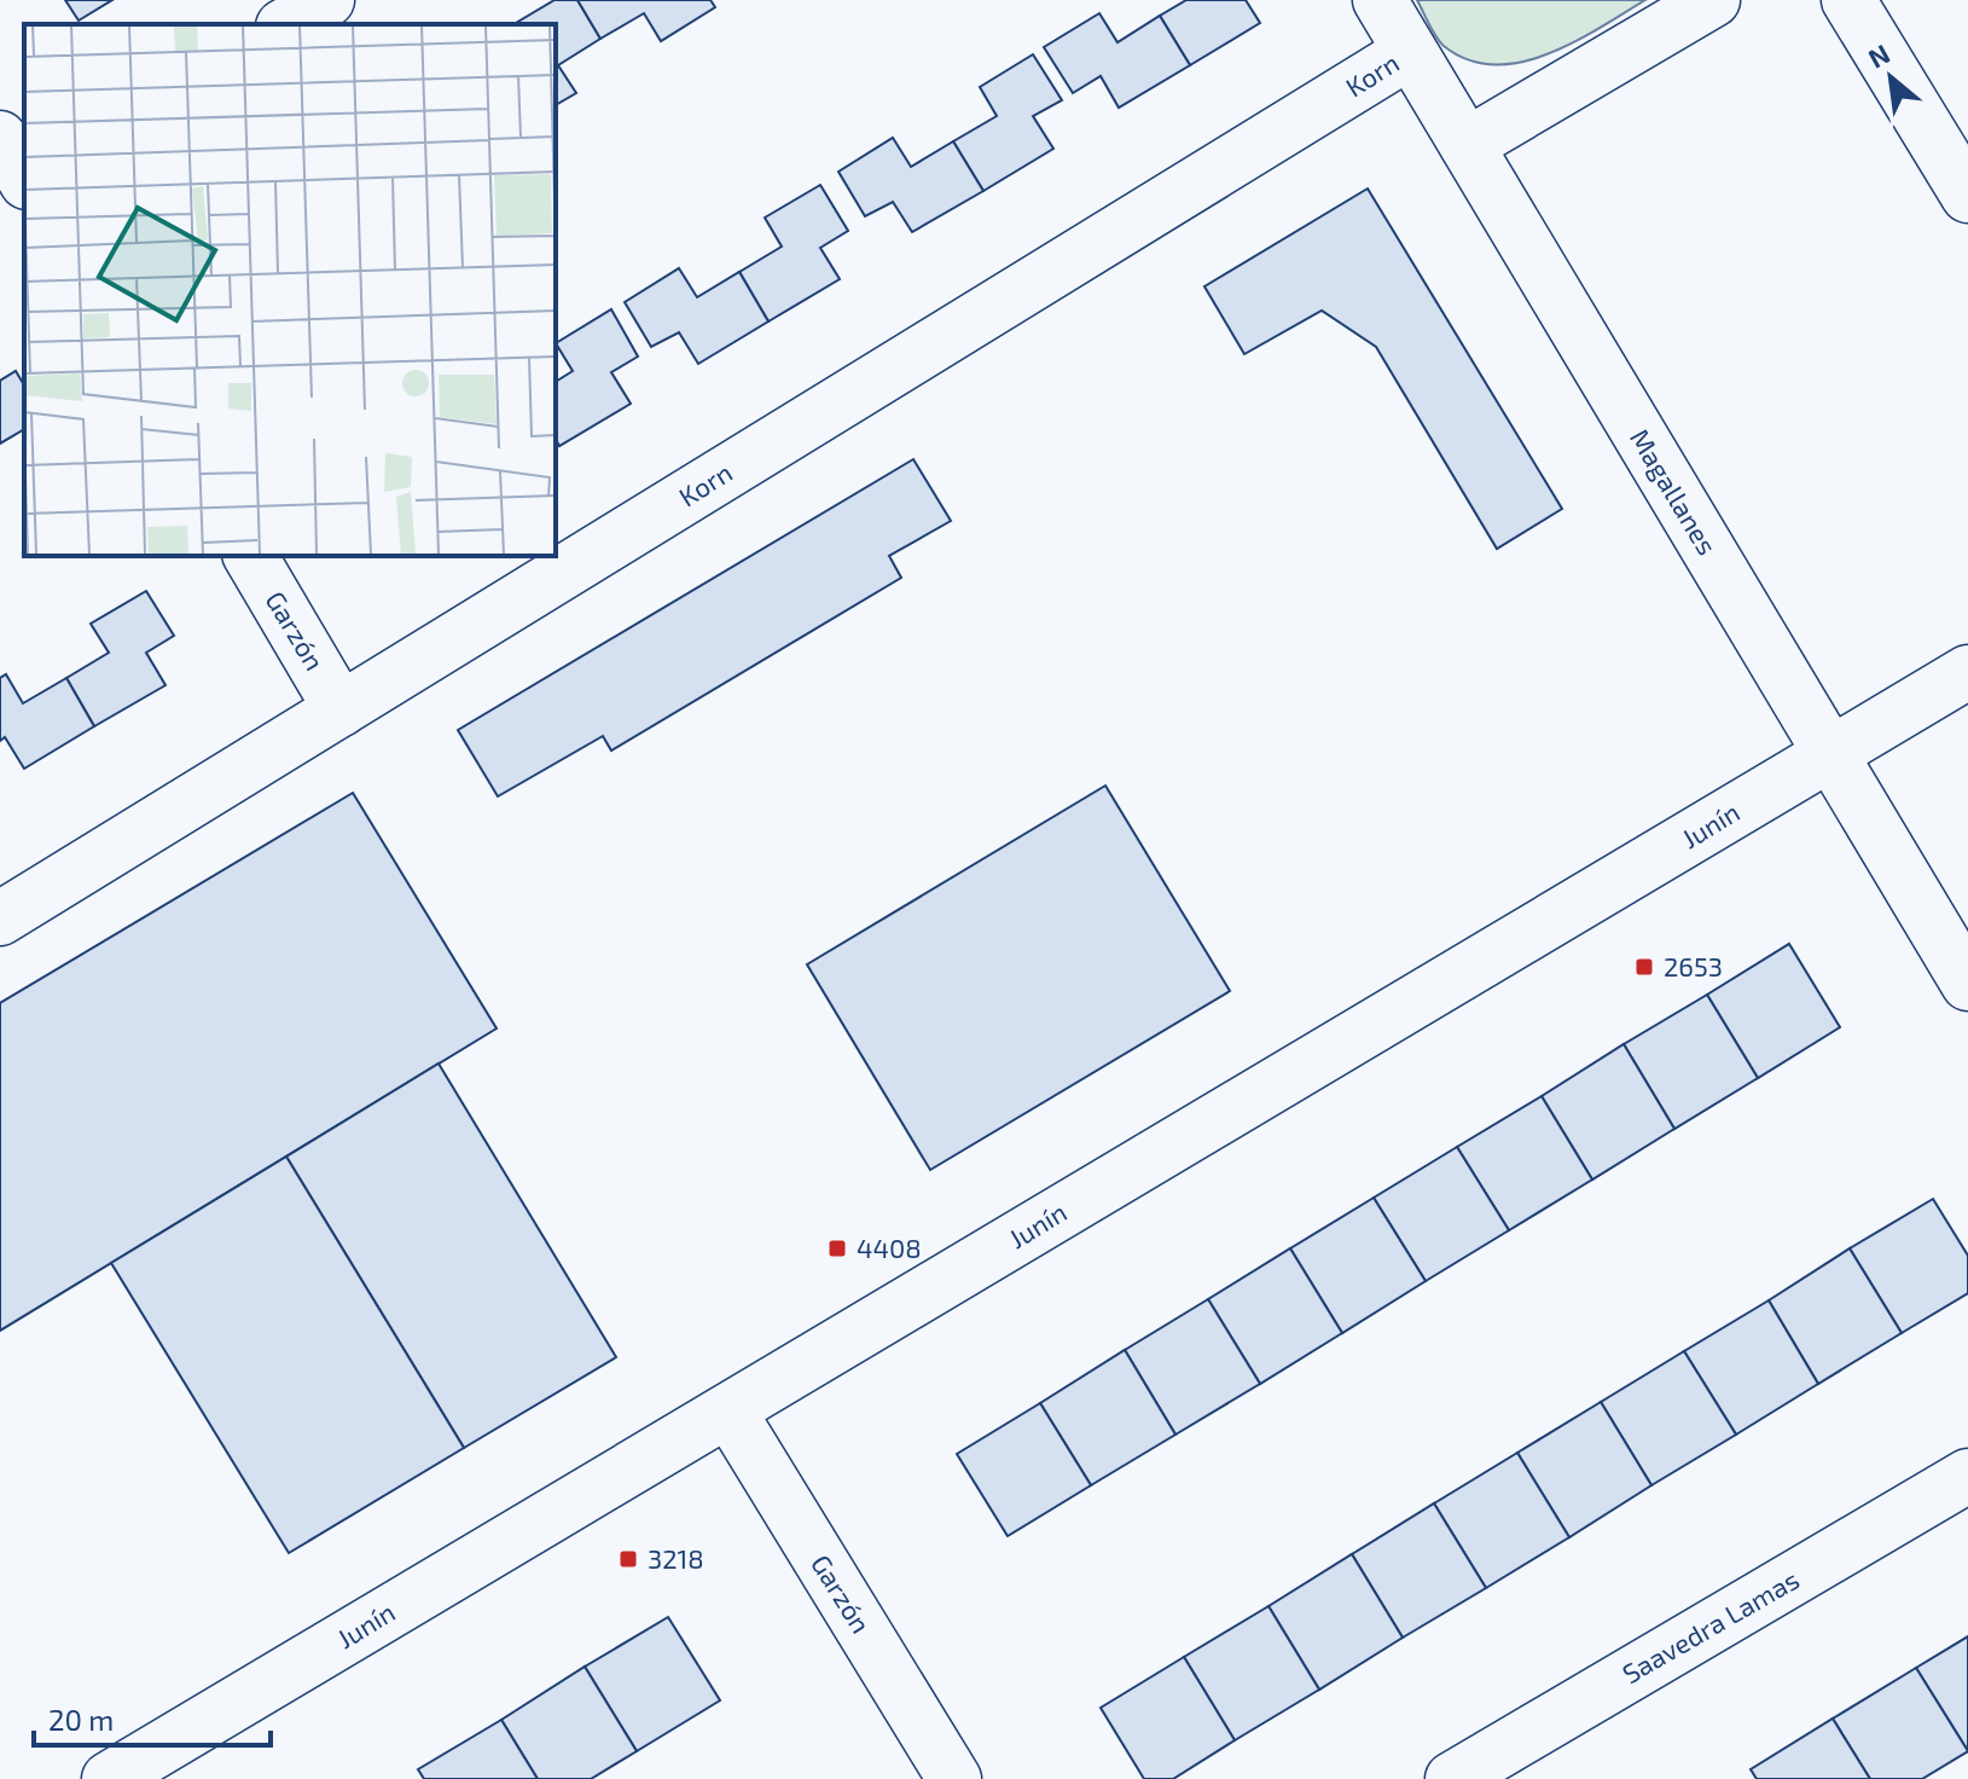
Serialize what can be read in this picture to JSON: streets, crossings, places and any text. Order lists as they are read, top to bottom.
{
  "streets": {
    "street": [
      "Korn",
      "Magallanes",
      "Garzón",
      "Junín",
      "Saavedra Lamas"
    ]
  },
  "crossings": [
    ["Korn", "Magallanes"],
    ["Korn", "Garzón"],
    ["Magallanes", "Junín"],
    ["Garzón", "Junín"]
  ],
  "places": {
    "transit": ["2653", "4408", "3218"]
  },
  "scale_bar": "20 m",
  "north": "top left"
}
